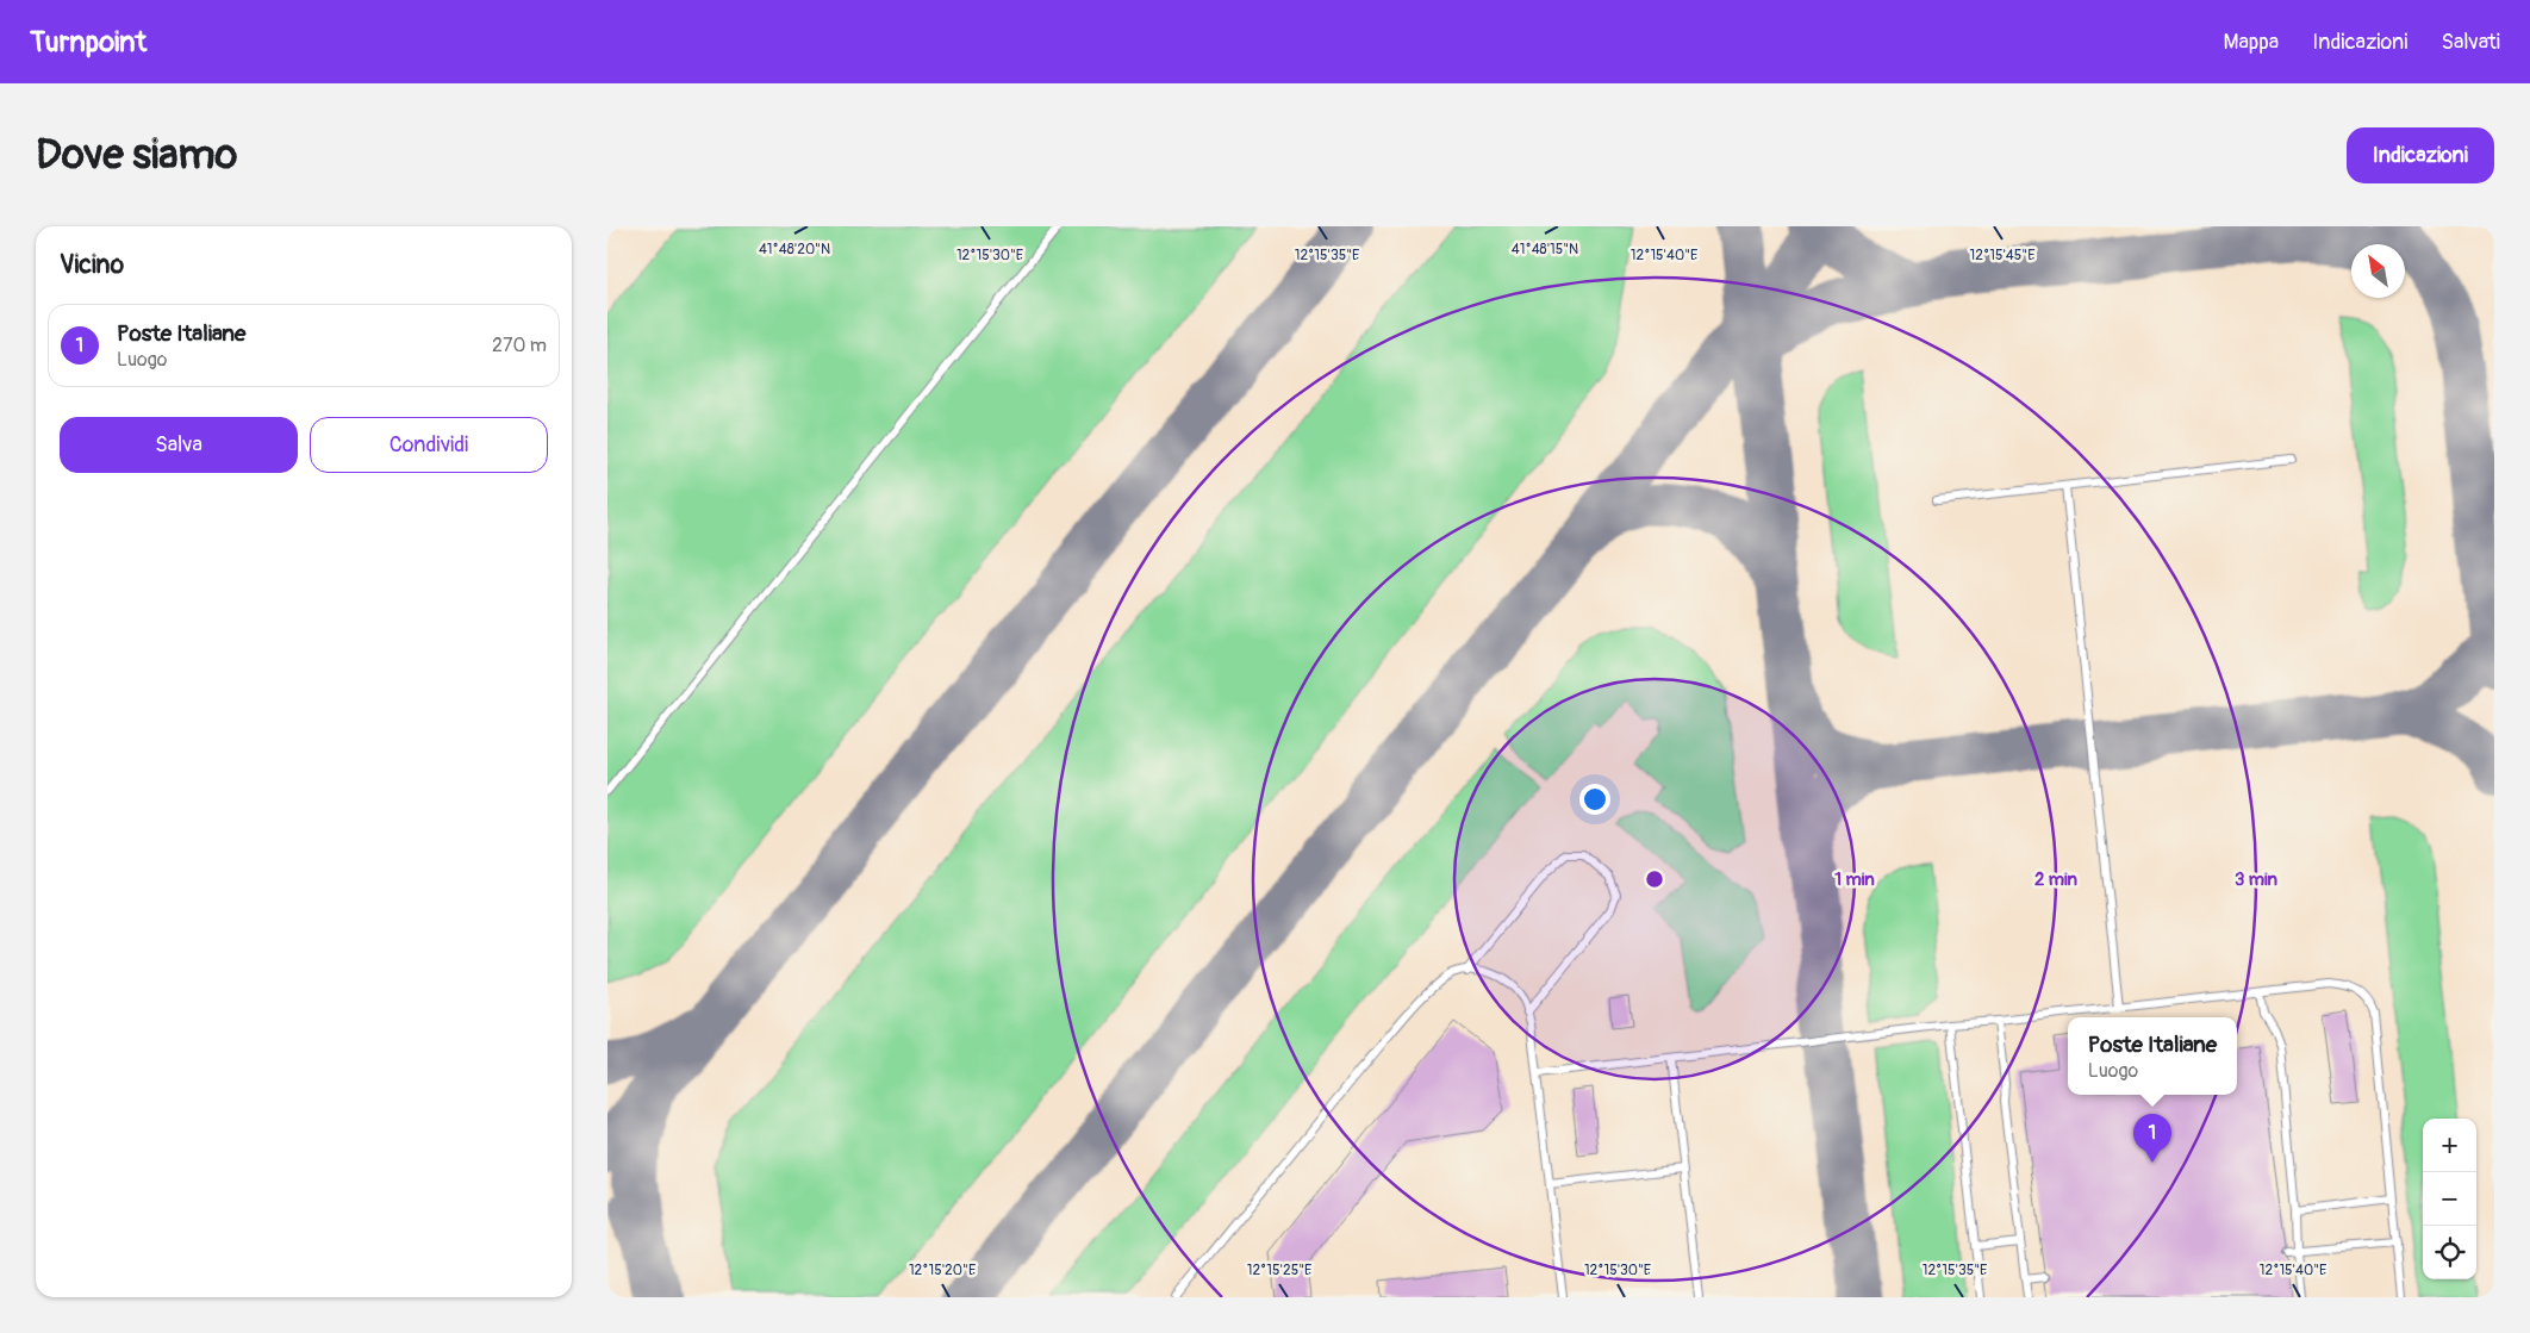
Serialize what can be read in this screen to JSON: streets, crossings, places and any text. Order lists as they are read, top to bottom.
{
  "north": "top left",
  "page": {
    "header": "Turnpoint",
    "nav": ["Mappa", "Indicazioni", "Salvati"],
    "buttons": [
      "Indicazioni",
      ["Salva", "Condividi"]
    ],
    "title": "Dove siamo",
    "heading": "Vicino",
    "list": [
      {
        "mark": "1",
        "name": "Poste Italiane",
        "note": "Luogo",
        "value": "270 m"
      }
    ],
    "popup": ["Poste Italiane", "Luogo"],
    "pins": "1",
    "map_buttons": ["+", "−"]
  },
  "coordinates": [
    "41°48'20\"N",
    "41°48'15\"N",
    "12°15'30\"E",
    "12°15'35\"E",
    "12°15'40\"E",
    "12°15'45\"E",
    "12°15'20\"E",
    "12°15'25\"E"
  ],
  "rings": ["1 min", "2 min", "3 min"]
}
